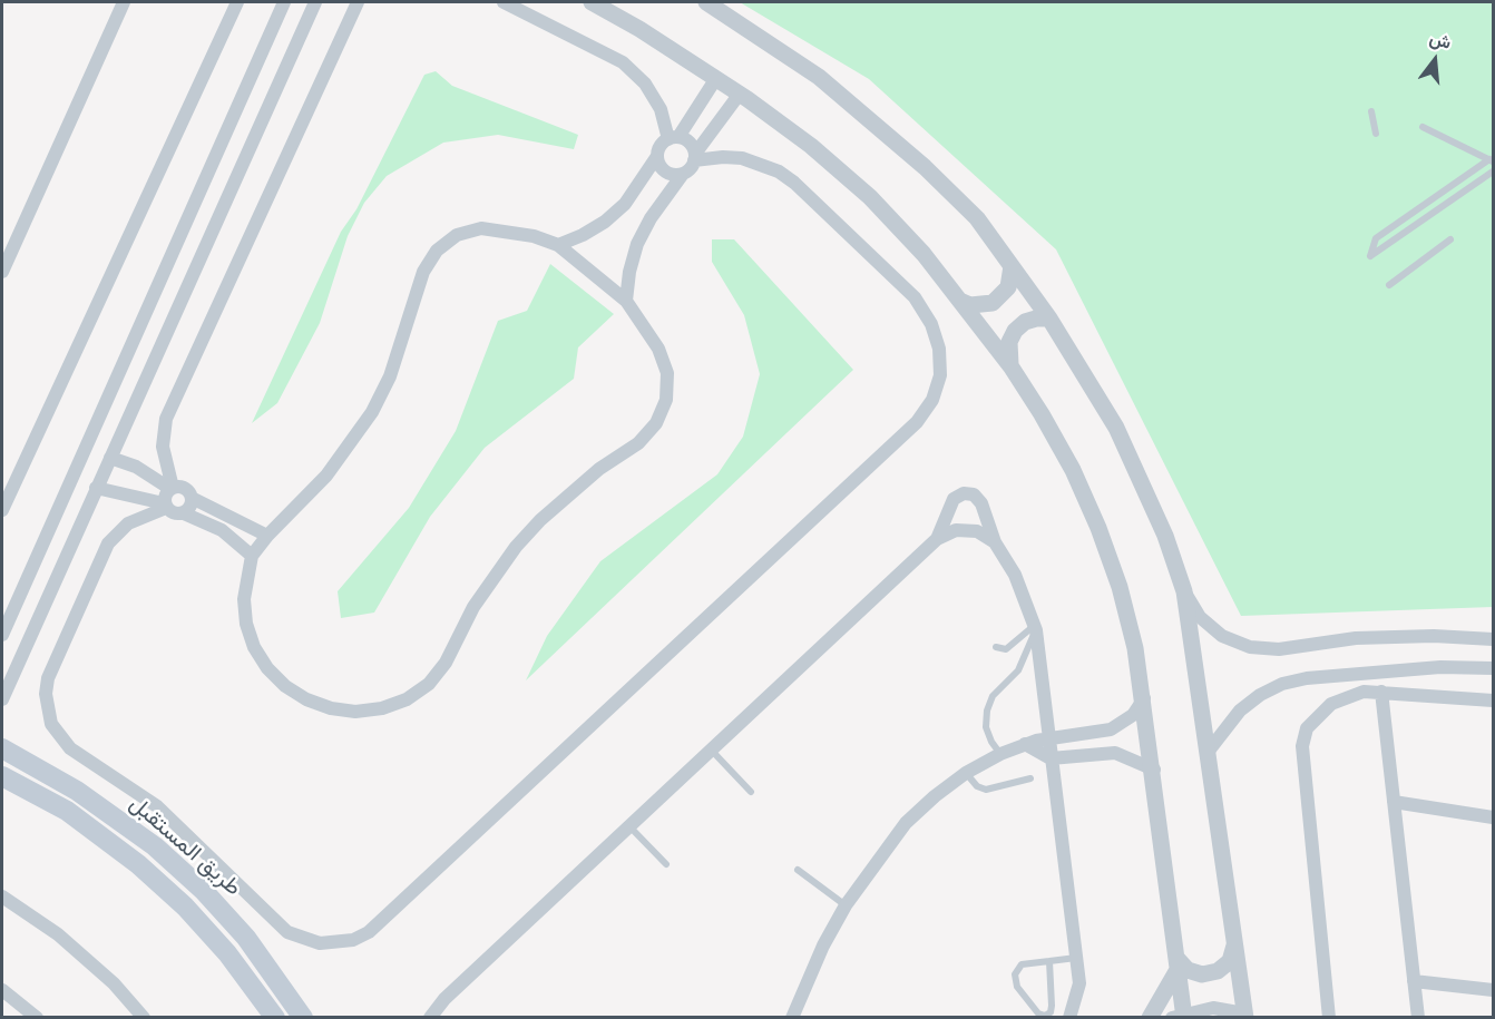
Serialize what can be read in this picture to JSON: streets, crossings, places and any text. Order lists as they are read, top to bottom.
{
  "streets": {
    "main road": ["طريق المستقبل"]
  },
  "north": "top"
}
